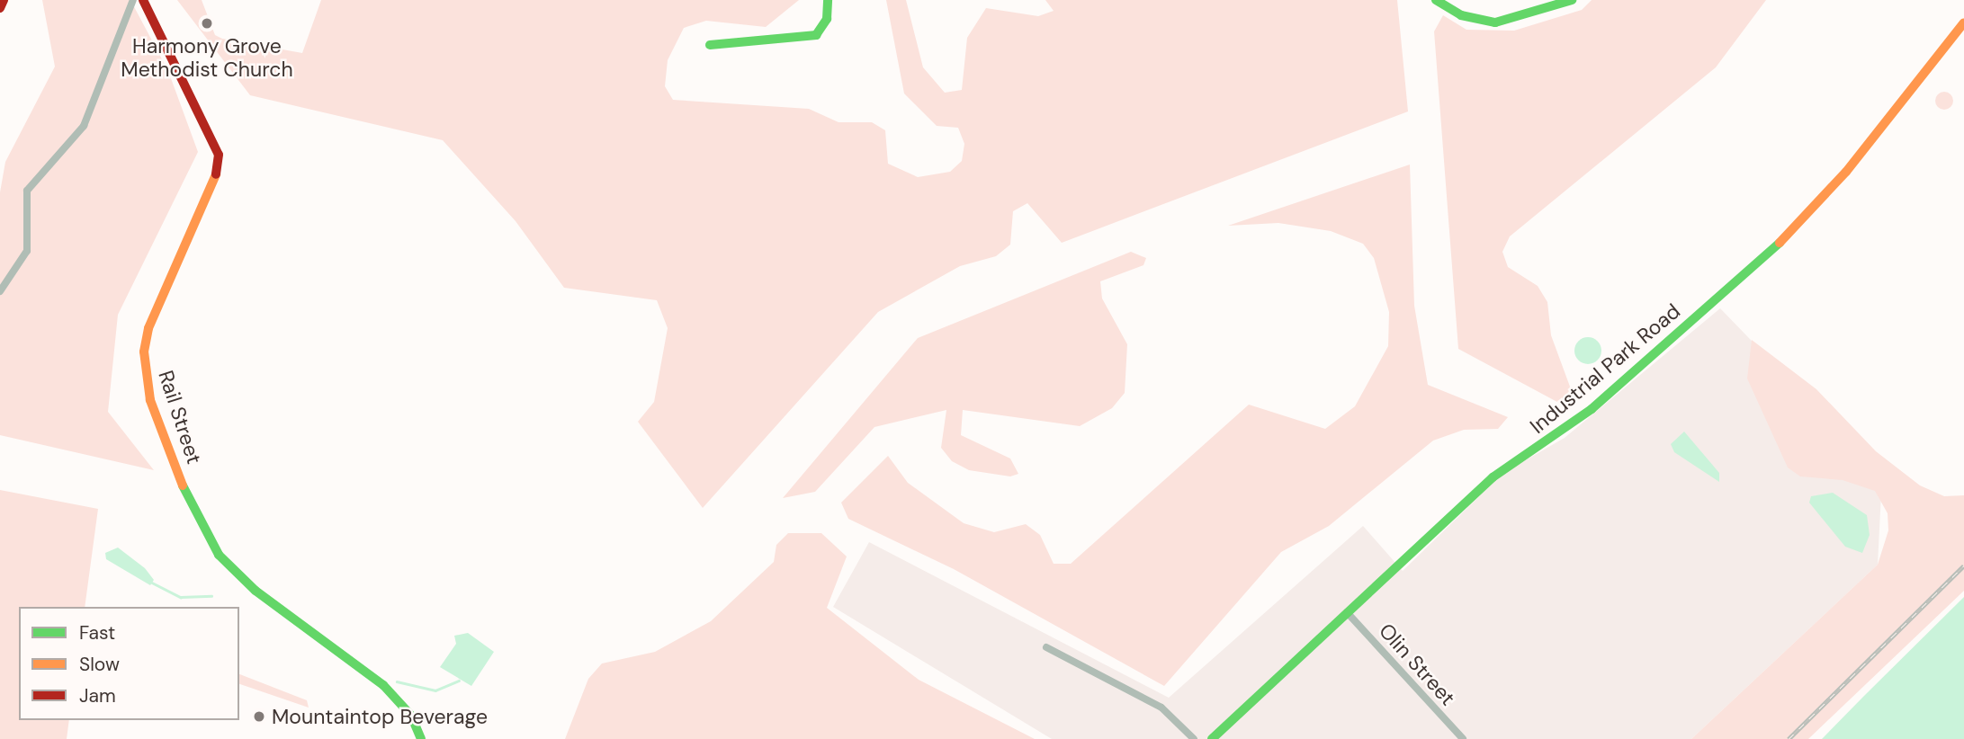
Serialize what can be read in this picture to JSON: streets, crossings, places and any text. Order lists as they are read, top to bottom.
{
  "streets": {
    "main road": ["Industrial Park Road", "Rail Street"],
    "street": ["Olin Street"]
  },
  "crossings": [
    ["Industrial Park Road", "Olin Street"]
  ],
  "places": ["Harmony Grove Methodist Church", "Mountaintop Beverage"],
  "legend": ["Fast", "Slow", "Jam"]
}
